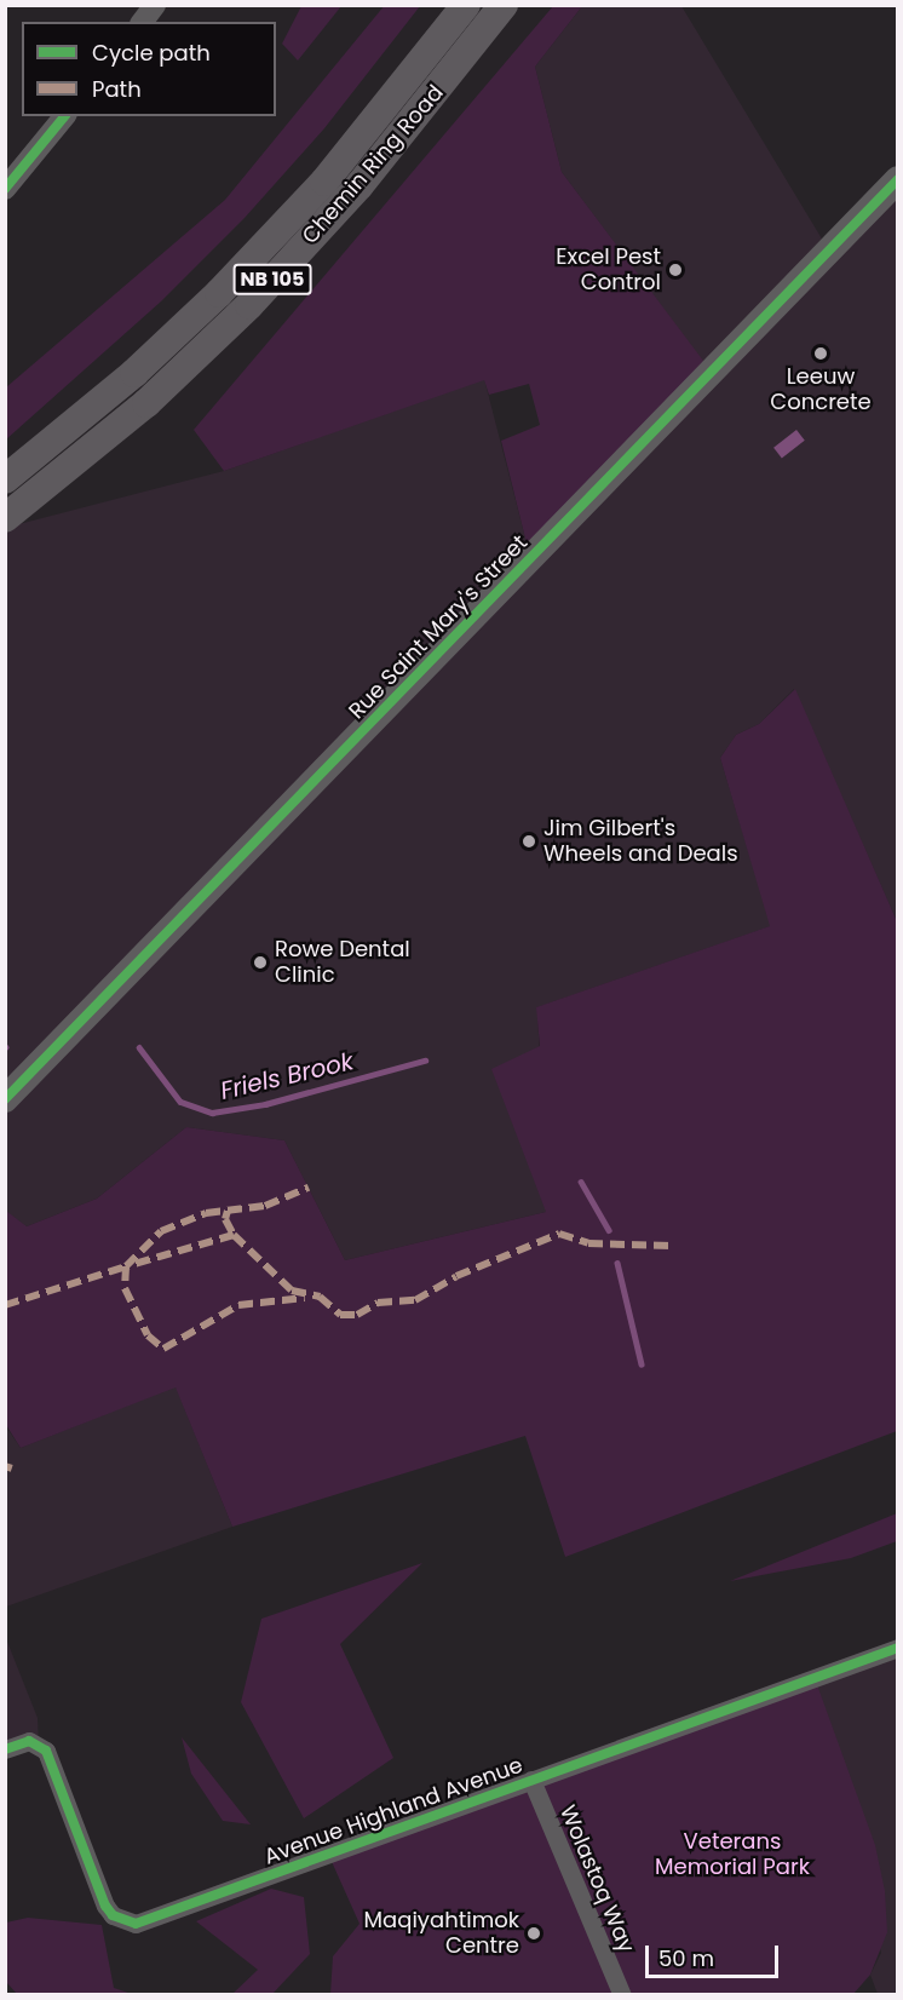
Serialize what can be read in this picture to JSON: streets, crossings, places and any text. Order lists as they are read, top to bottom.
{
  "streets": {
    "highway": ["Chemin Ring Road", "NB 105"],
    "main road": ["Rue Saint Mary's Street"],
    "street": ["Avenue Highland Avenue", "Wolastoq Way"]
  },
  "crossings": [
    ["Avenue Highland Avenue", "Wolastoq Way"]
  ],
  "water": ["Friels Brook"],
  "parks": ["Veterans Memorial Park"],
  "places": [
    "Excel Pest Control",
    "Leeuw Concrete",
    "Jim Gilbert's Wheels and Deals",
    "Rowe Dental Clinic",
    "Maqiyahtimok Centre"
  ],
  "legend": ["Cycle path", "Path"],
  "scale_bar": "50 m"
}
